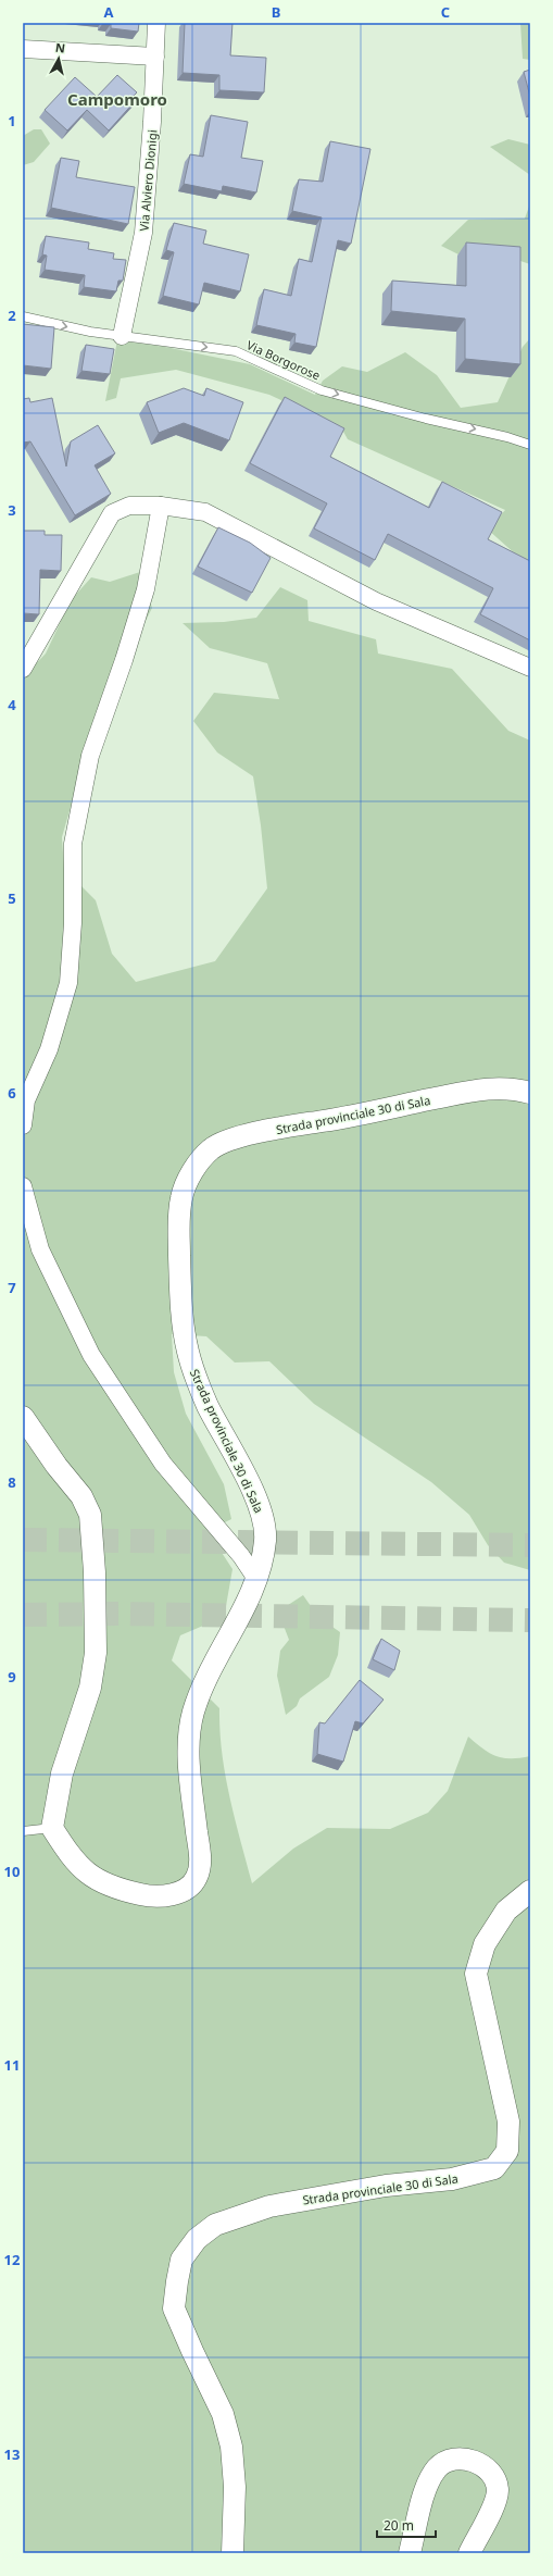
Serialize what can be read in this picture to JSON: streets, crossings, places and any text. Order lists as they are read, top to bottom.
{
  "streets": {
    "street": ["Via Alviero Dionigi", "Strada provinciale 30 di Sala"],
    "lane": ["Via Borgorose"]
  },
  "crossings": [
    ["Via Alviero Dionigi", "Via Borgorose"]
  ],
  "one_way": ["Via Borgorose"],
  "districts": ["Campomoro"],
  "scale_bar": "20 m",
  "north": "top",
  "grid": {
    "columns": ["A", "B", "C"],
    "rows": [
      "1",
      "2",
      "3",
      "4",
      "5",
      "6",
      "7",
      "8",
      "9",
      "10",
      "11",
      "12",
      "13"
    ]
  }
}
